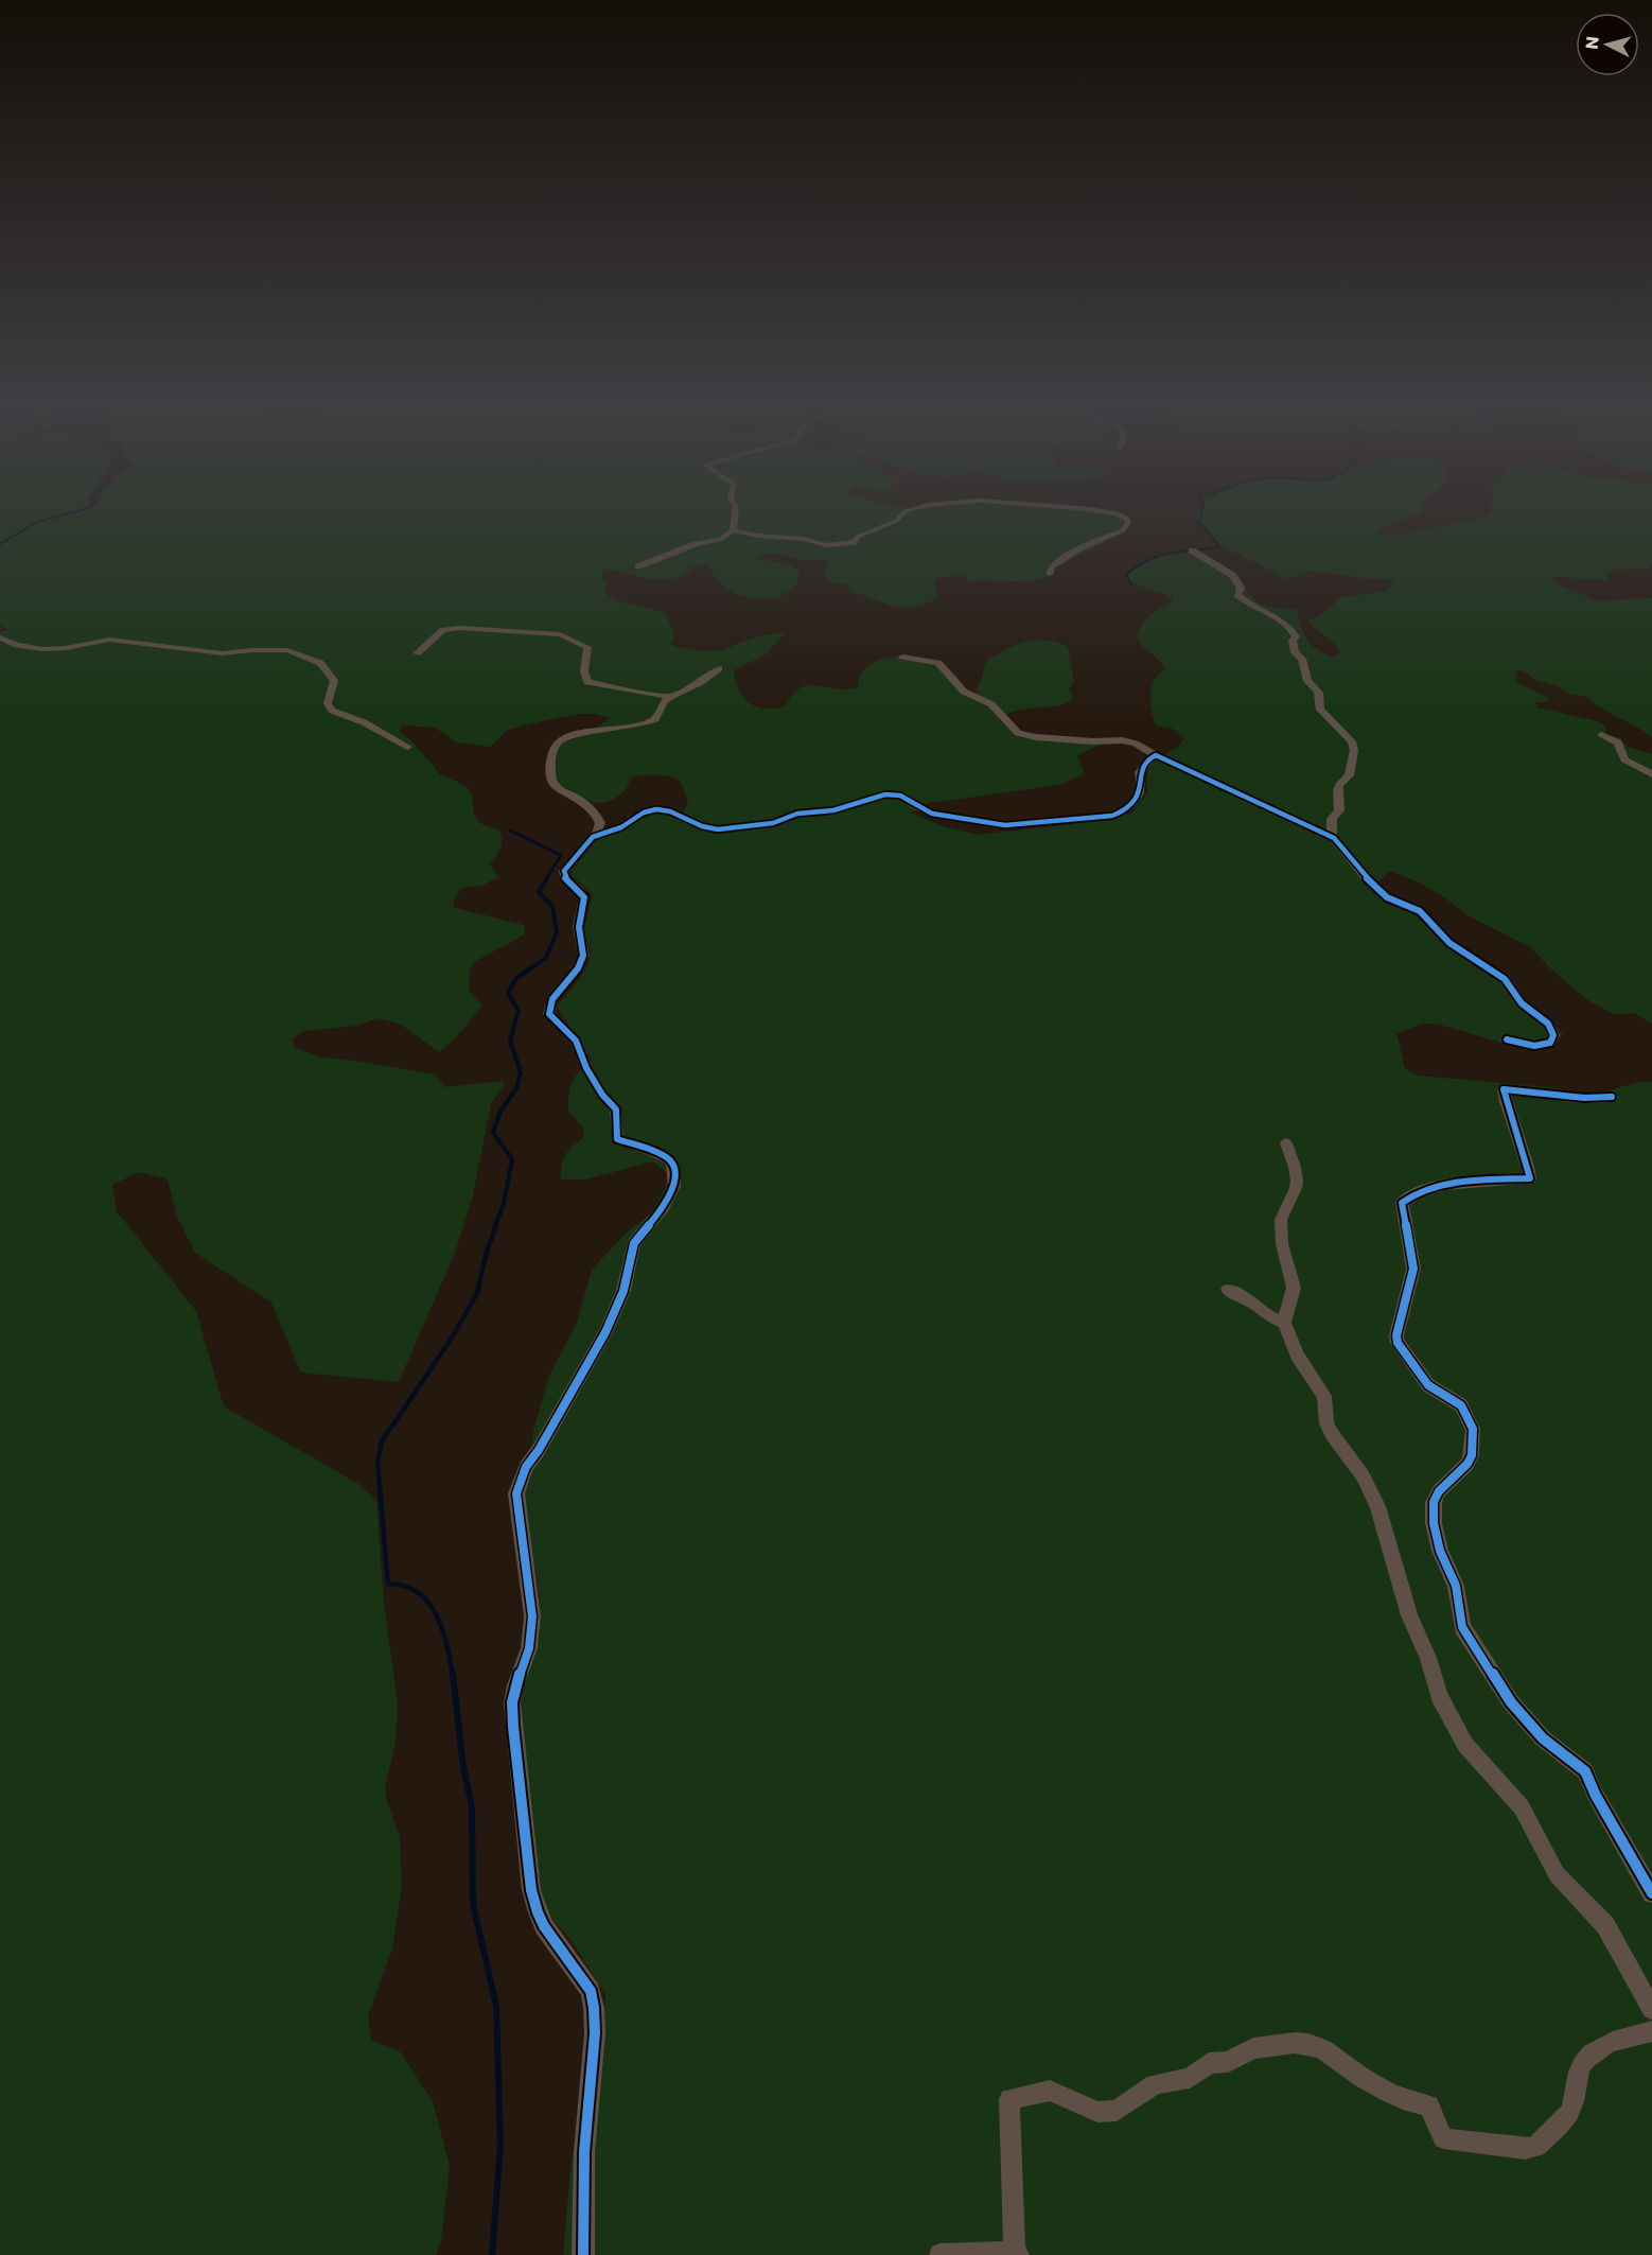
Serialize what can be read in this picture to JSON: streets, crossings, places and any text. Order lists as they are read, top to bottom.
{
  "north": "left"
}
